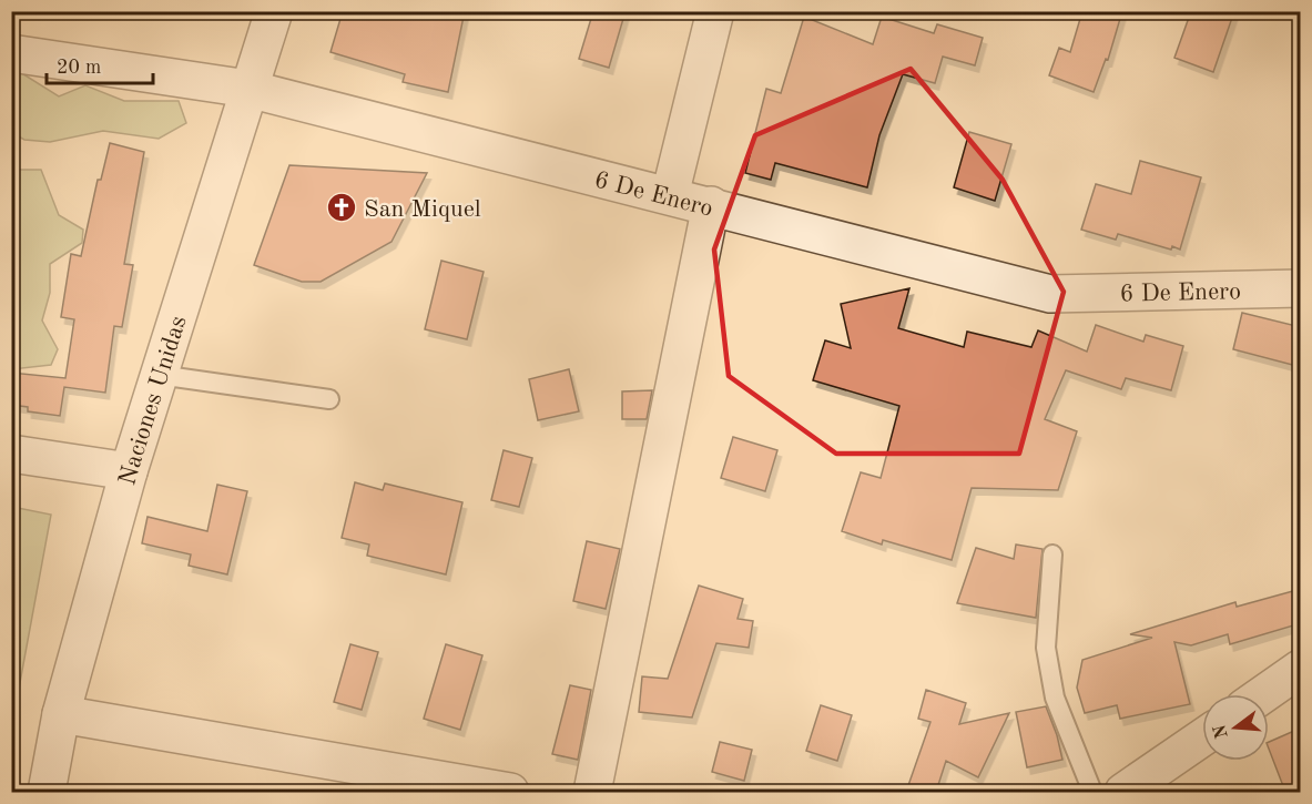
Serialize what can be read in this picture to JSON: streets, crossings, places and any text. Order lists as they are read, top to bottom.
{
  "streets": {
    "street": ["6 De Enero", "Naciones Unidas"]
  },
  "crossings": [
    ["6 De Enero", "Naciones Unidas"]
  ],
  "places": {
    "church": ["San Miquel"]
  },
  "scale_bar": "20 m",
  "north": "left"
}
